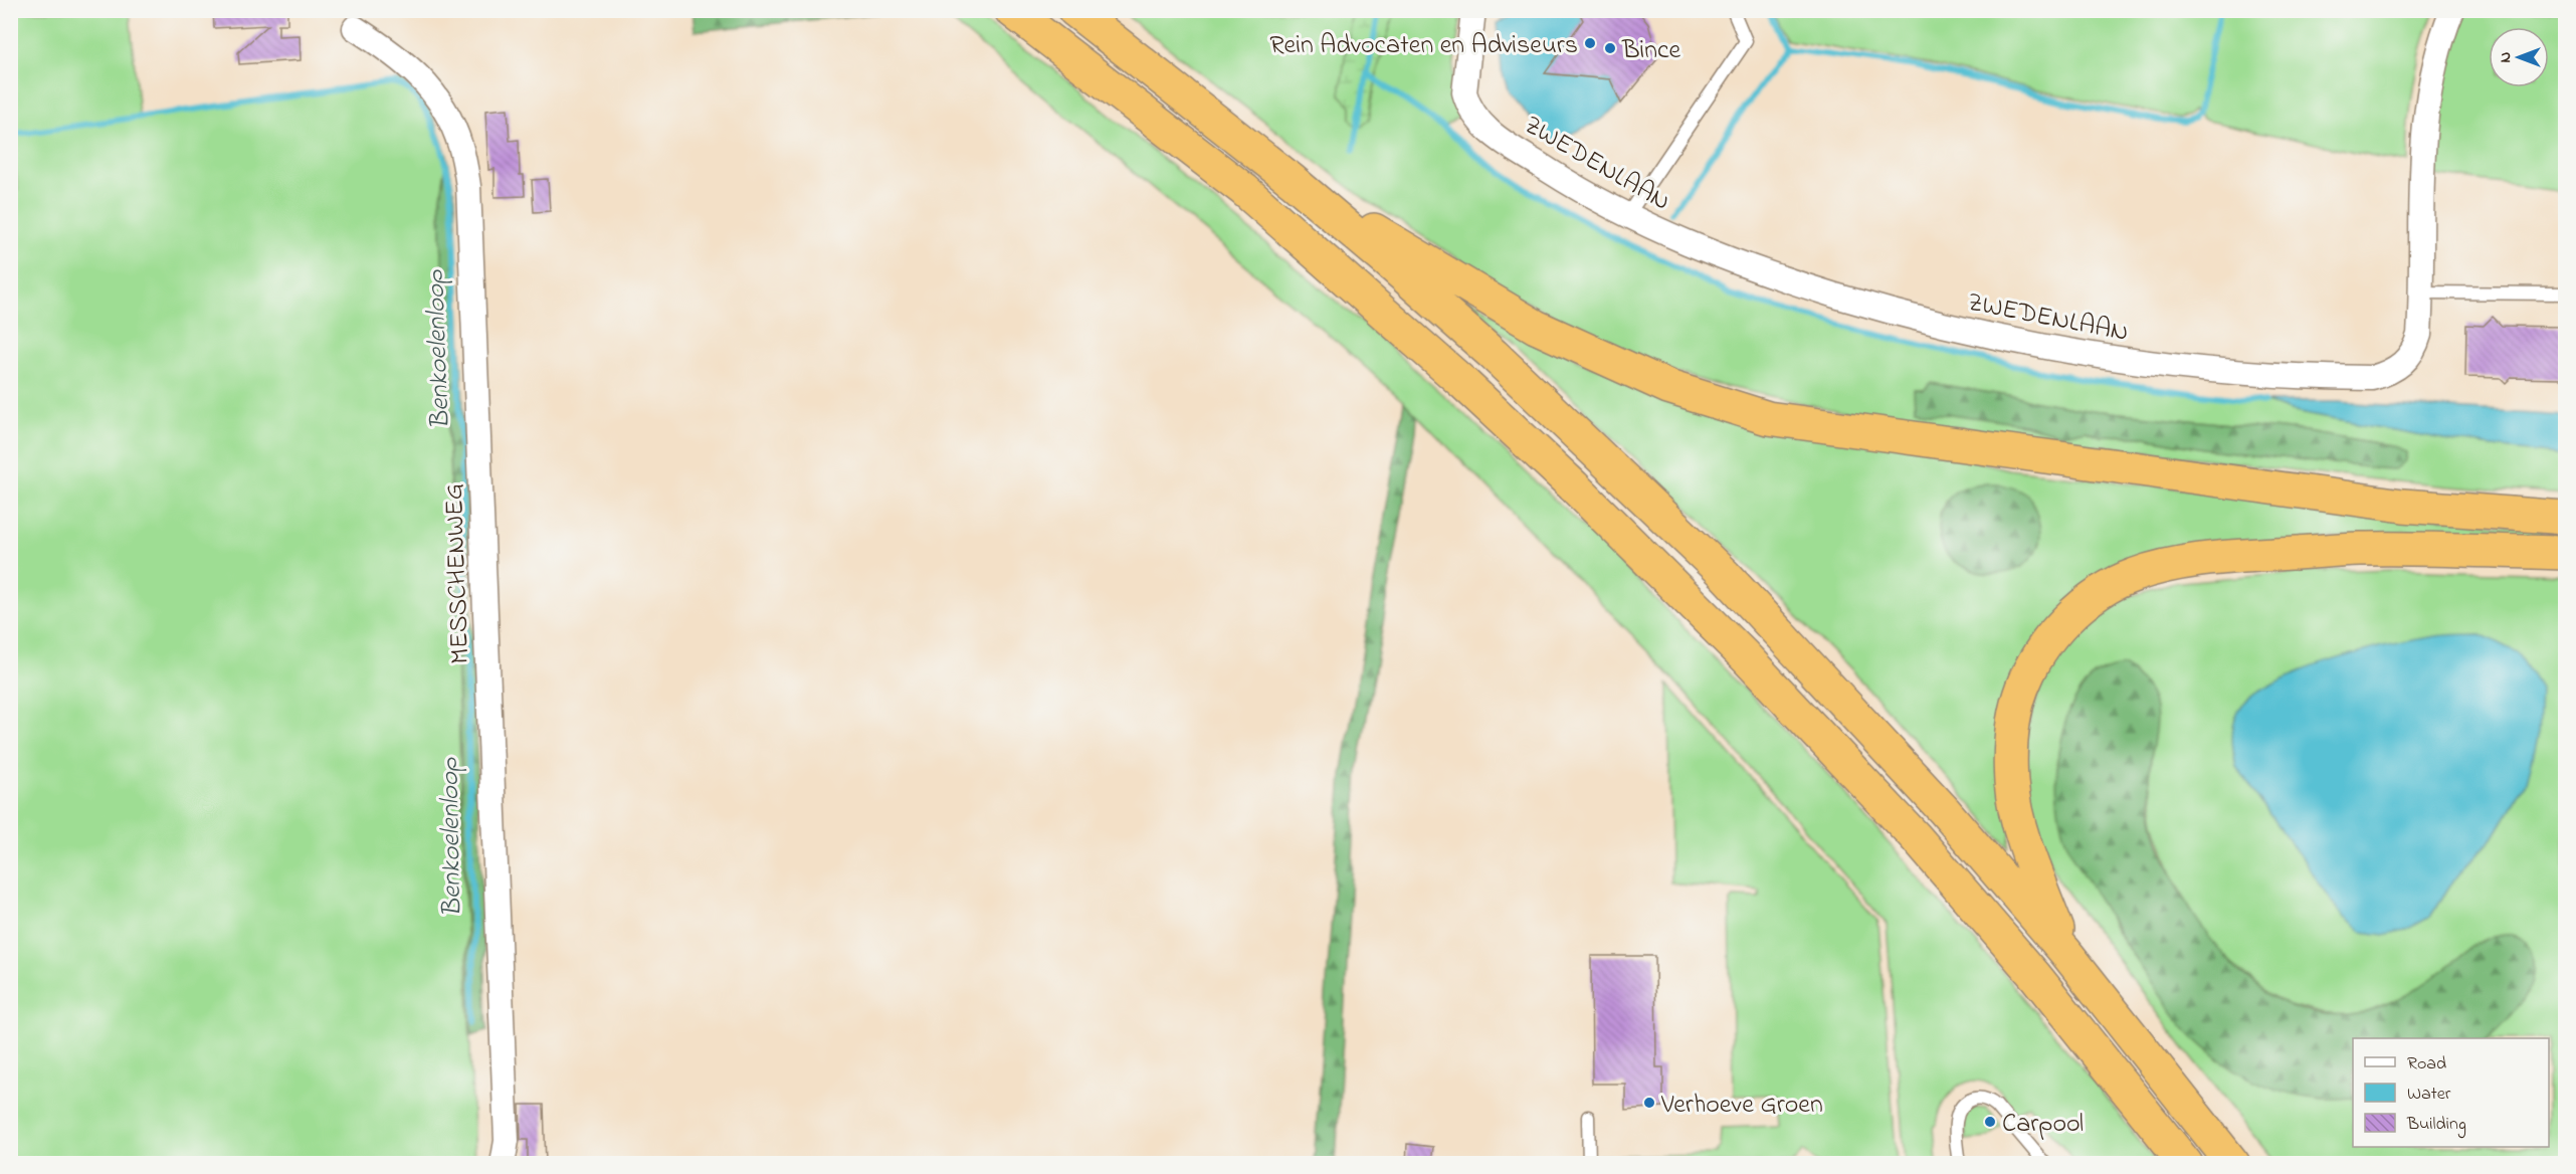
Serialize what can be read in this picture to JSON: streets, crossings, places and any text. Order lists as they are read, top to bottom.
{
  "streets": {
    "street": ["ZWEDENLAAN", "MESSCHENWEG"]
  },
  "water": ["Benkoelenloop"],
  "places": [
    "Rein Advocaten en Adviseurs",
    "Bince",
    "Verhoeve Groen",
    "Carpool"
  ],
  "legend": ["Road", "Water", "Building"],
  "north": "left"
}
